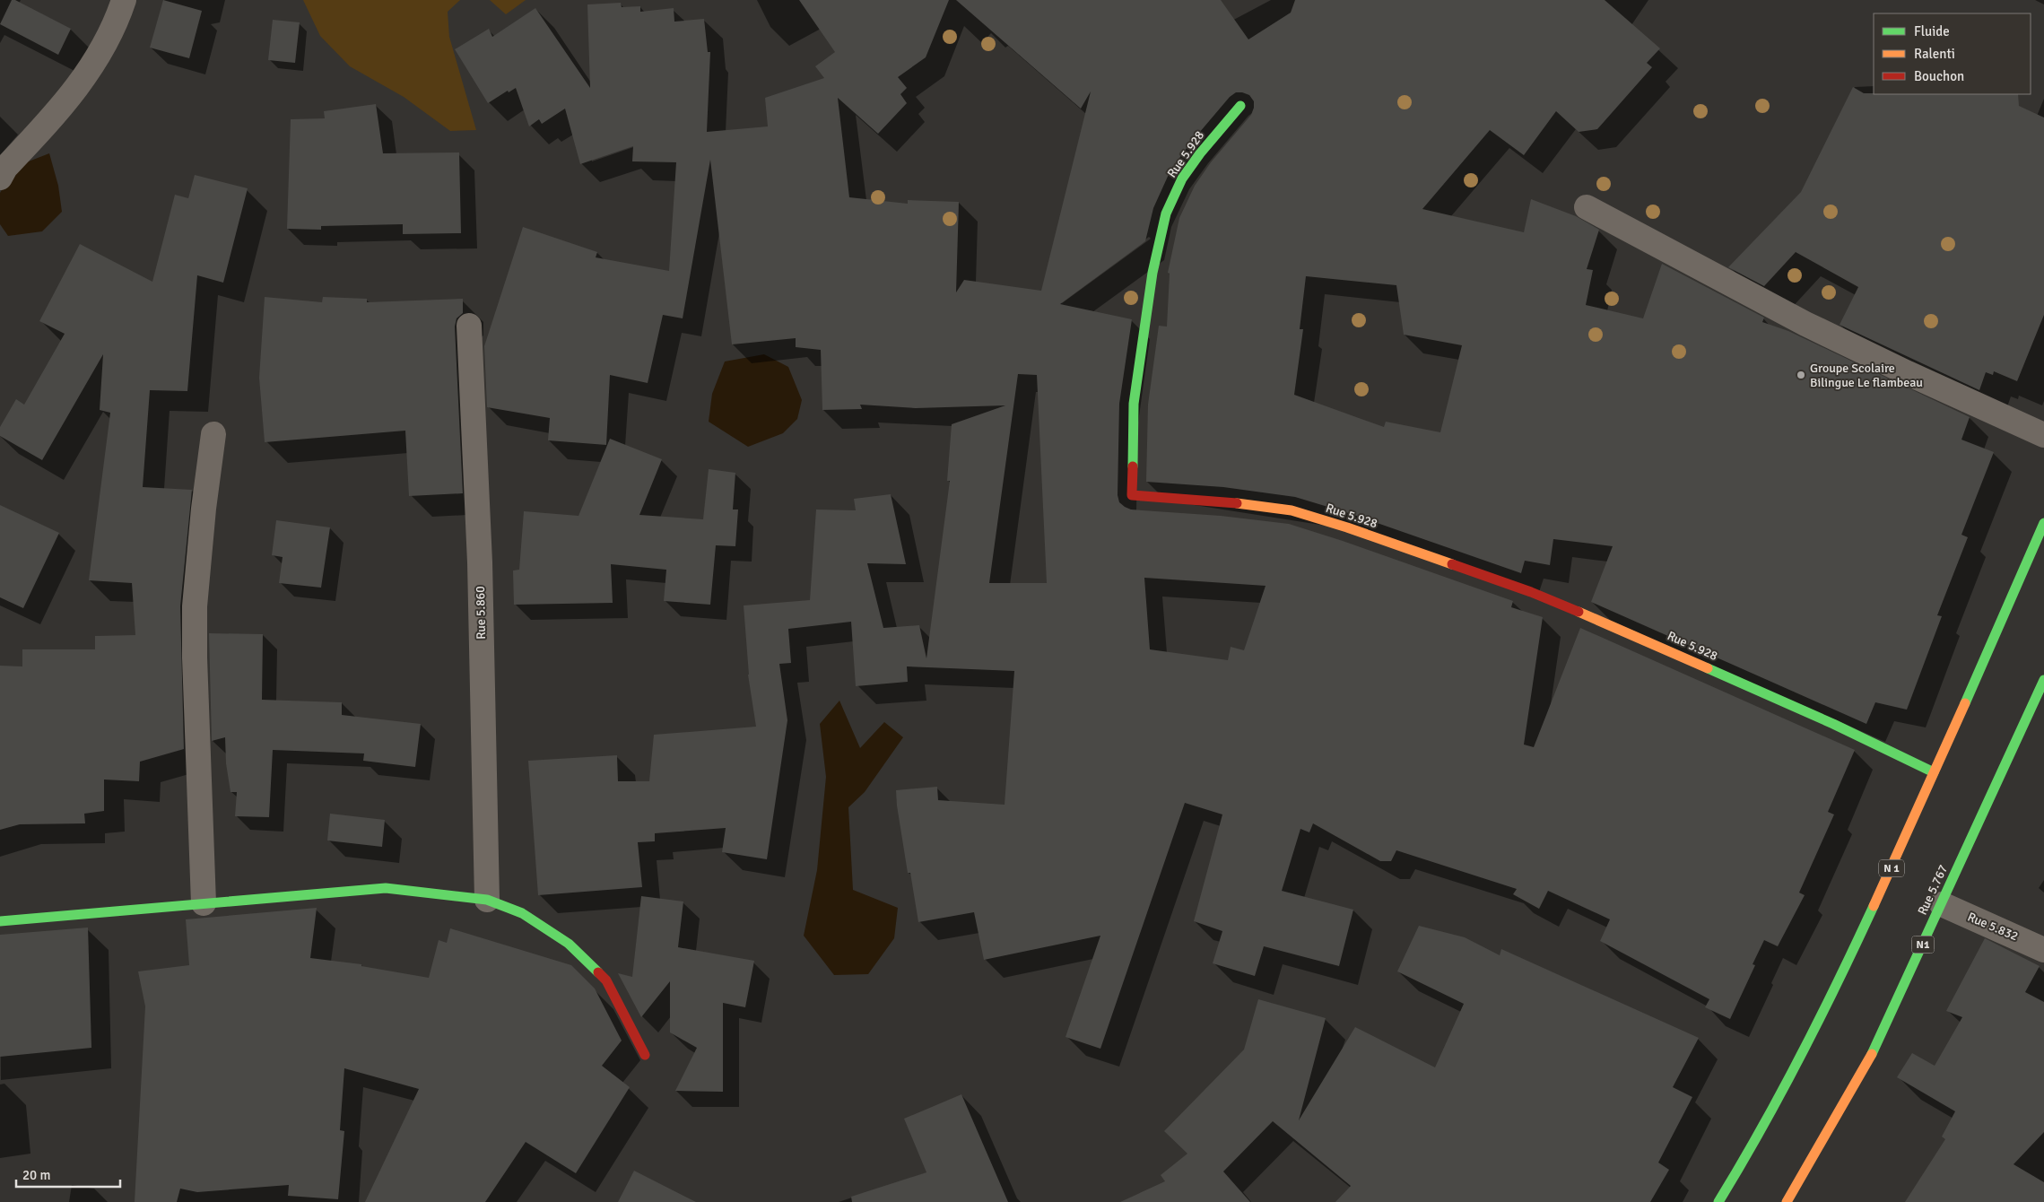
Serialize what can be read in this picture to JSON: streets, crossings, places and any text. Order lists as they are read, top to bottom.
{
  "streets": {
    "main road": [
      "Rue 5.928",
      "N 1",
      "Rue 5.767",
      "N1"
    ],
    "street": ["Rue 5.860", "Rue 5.832"]
  },
  "crossings": [
    ["Rue 5.928", "N 1"],
    ["Rue 5.767", "Rue 5.832"]
  ],
  "places": ["Groupe Scolaire Bilingue Le flambeau"],
  "legend": ["Fluide", "Ralenti", "Bouchon"],
  "scale_bar": "20 m"
}
